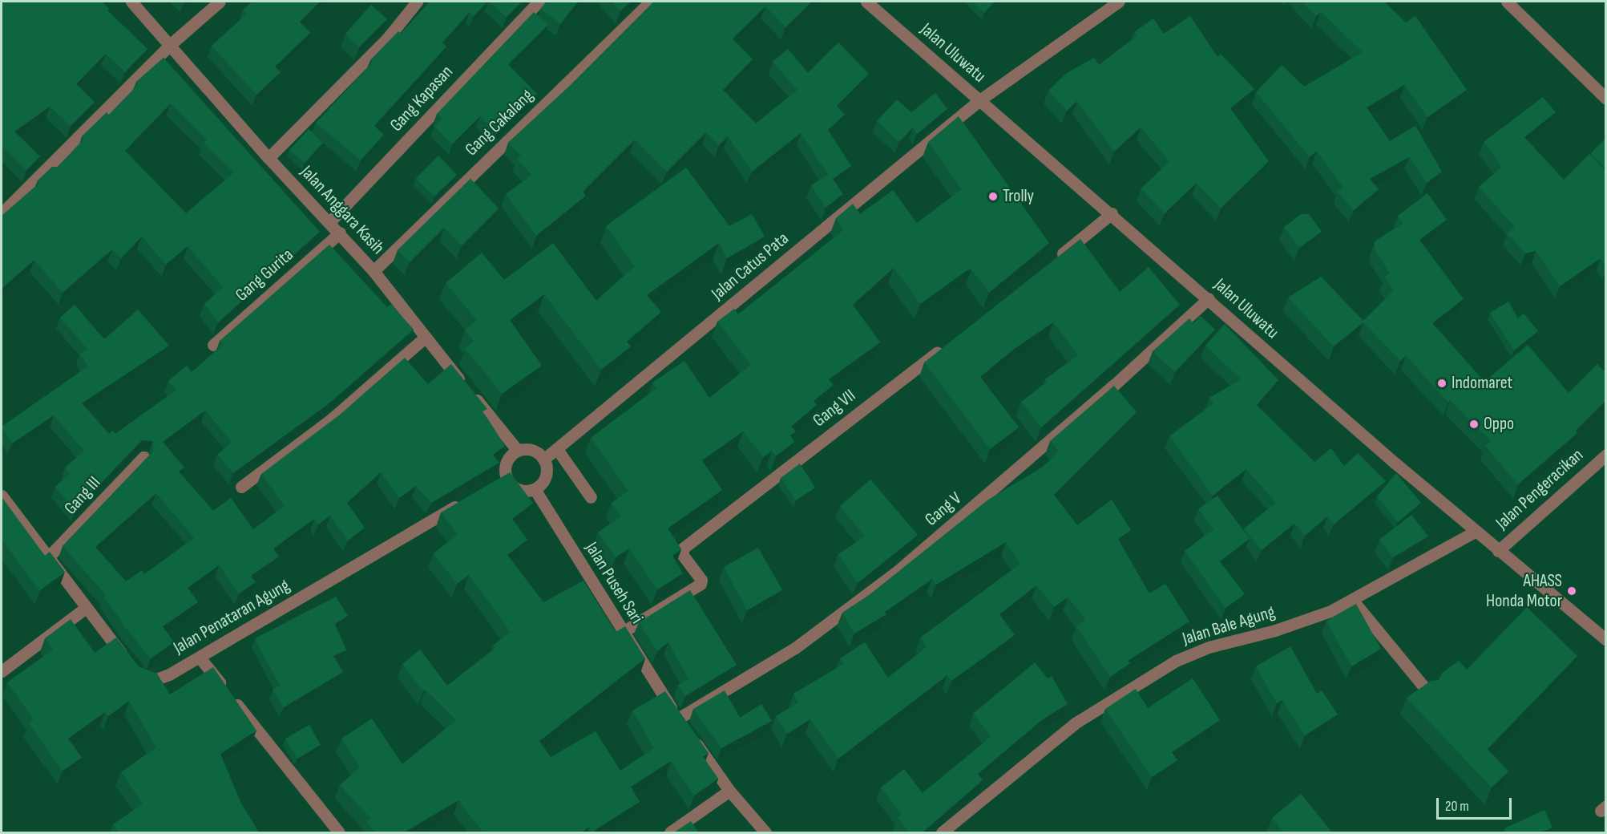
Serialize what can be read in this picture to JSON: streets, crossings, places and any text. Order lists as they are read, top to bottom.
{
  "streets": {
    "street": [
      "Jalan Uluwatu",
      "Gang Kapasan",
      "Gang Cakalang",
      "Jalan Anggara Kasih",
      "Jalan Catus Pata",
      "Gang Gurita",
      "Gang VII",
      "Jalan Pengeracikan",
      "Gang III",
      "Gang V",
      "Jalan Puseh Sari",
      "Jalan Penataran Agung",
      "Jalan Bale Agung"
    ]
  },
  "crossings": [
    ["Jalan Uluwatu", "Jalan Catus Pata"],
    ["Jalan Uluwatu", "Jalan Pengeracikan"],
    ["Jalan Uluwatu", "Gang V"],
    ["Jalan Uluwatu", "Jalan Bale Agung"],
    ["Gang Kapasan", "Jalan Anggara Kasih"],
    ["Gang Cakalang", "Jalan Anggara Kasih"],
    ["Jalan Anggara Kasih", "Jalan Catus Pata"],
    ["Jalan Anggara Kasih", "Gang Gurita"],
    ["Jalan Anggara Kasih", "Jalan Puseh Sari"],
    ["Jalan Catus Pata", "Jalan Puseh Sari"],
    ["Gang VII", "Jalan Puseh Sari"],
    ["Gang III", "Jalan Penataran Agung"],
    ["Gang V", "Jalan Puseh Sari"]
  ],
  "places": [
    "Trolly",
    "Indomaret",
    "Oppo",
    "AHASS Honda Motor"
  ],
  "scale_bar": "20 m"
}
